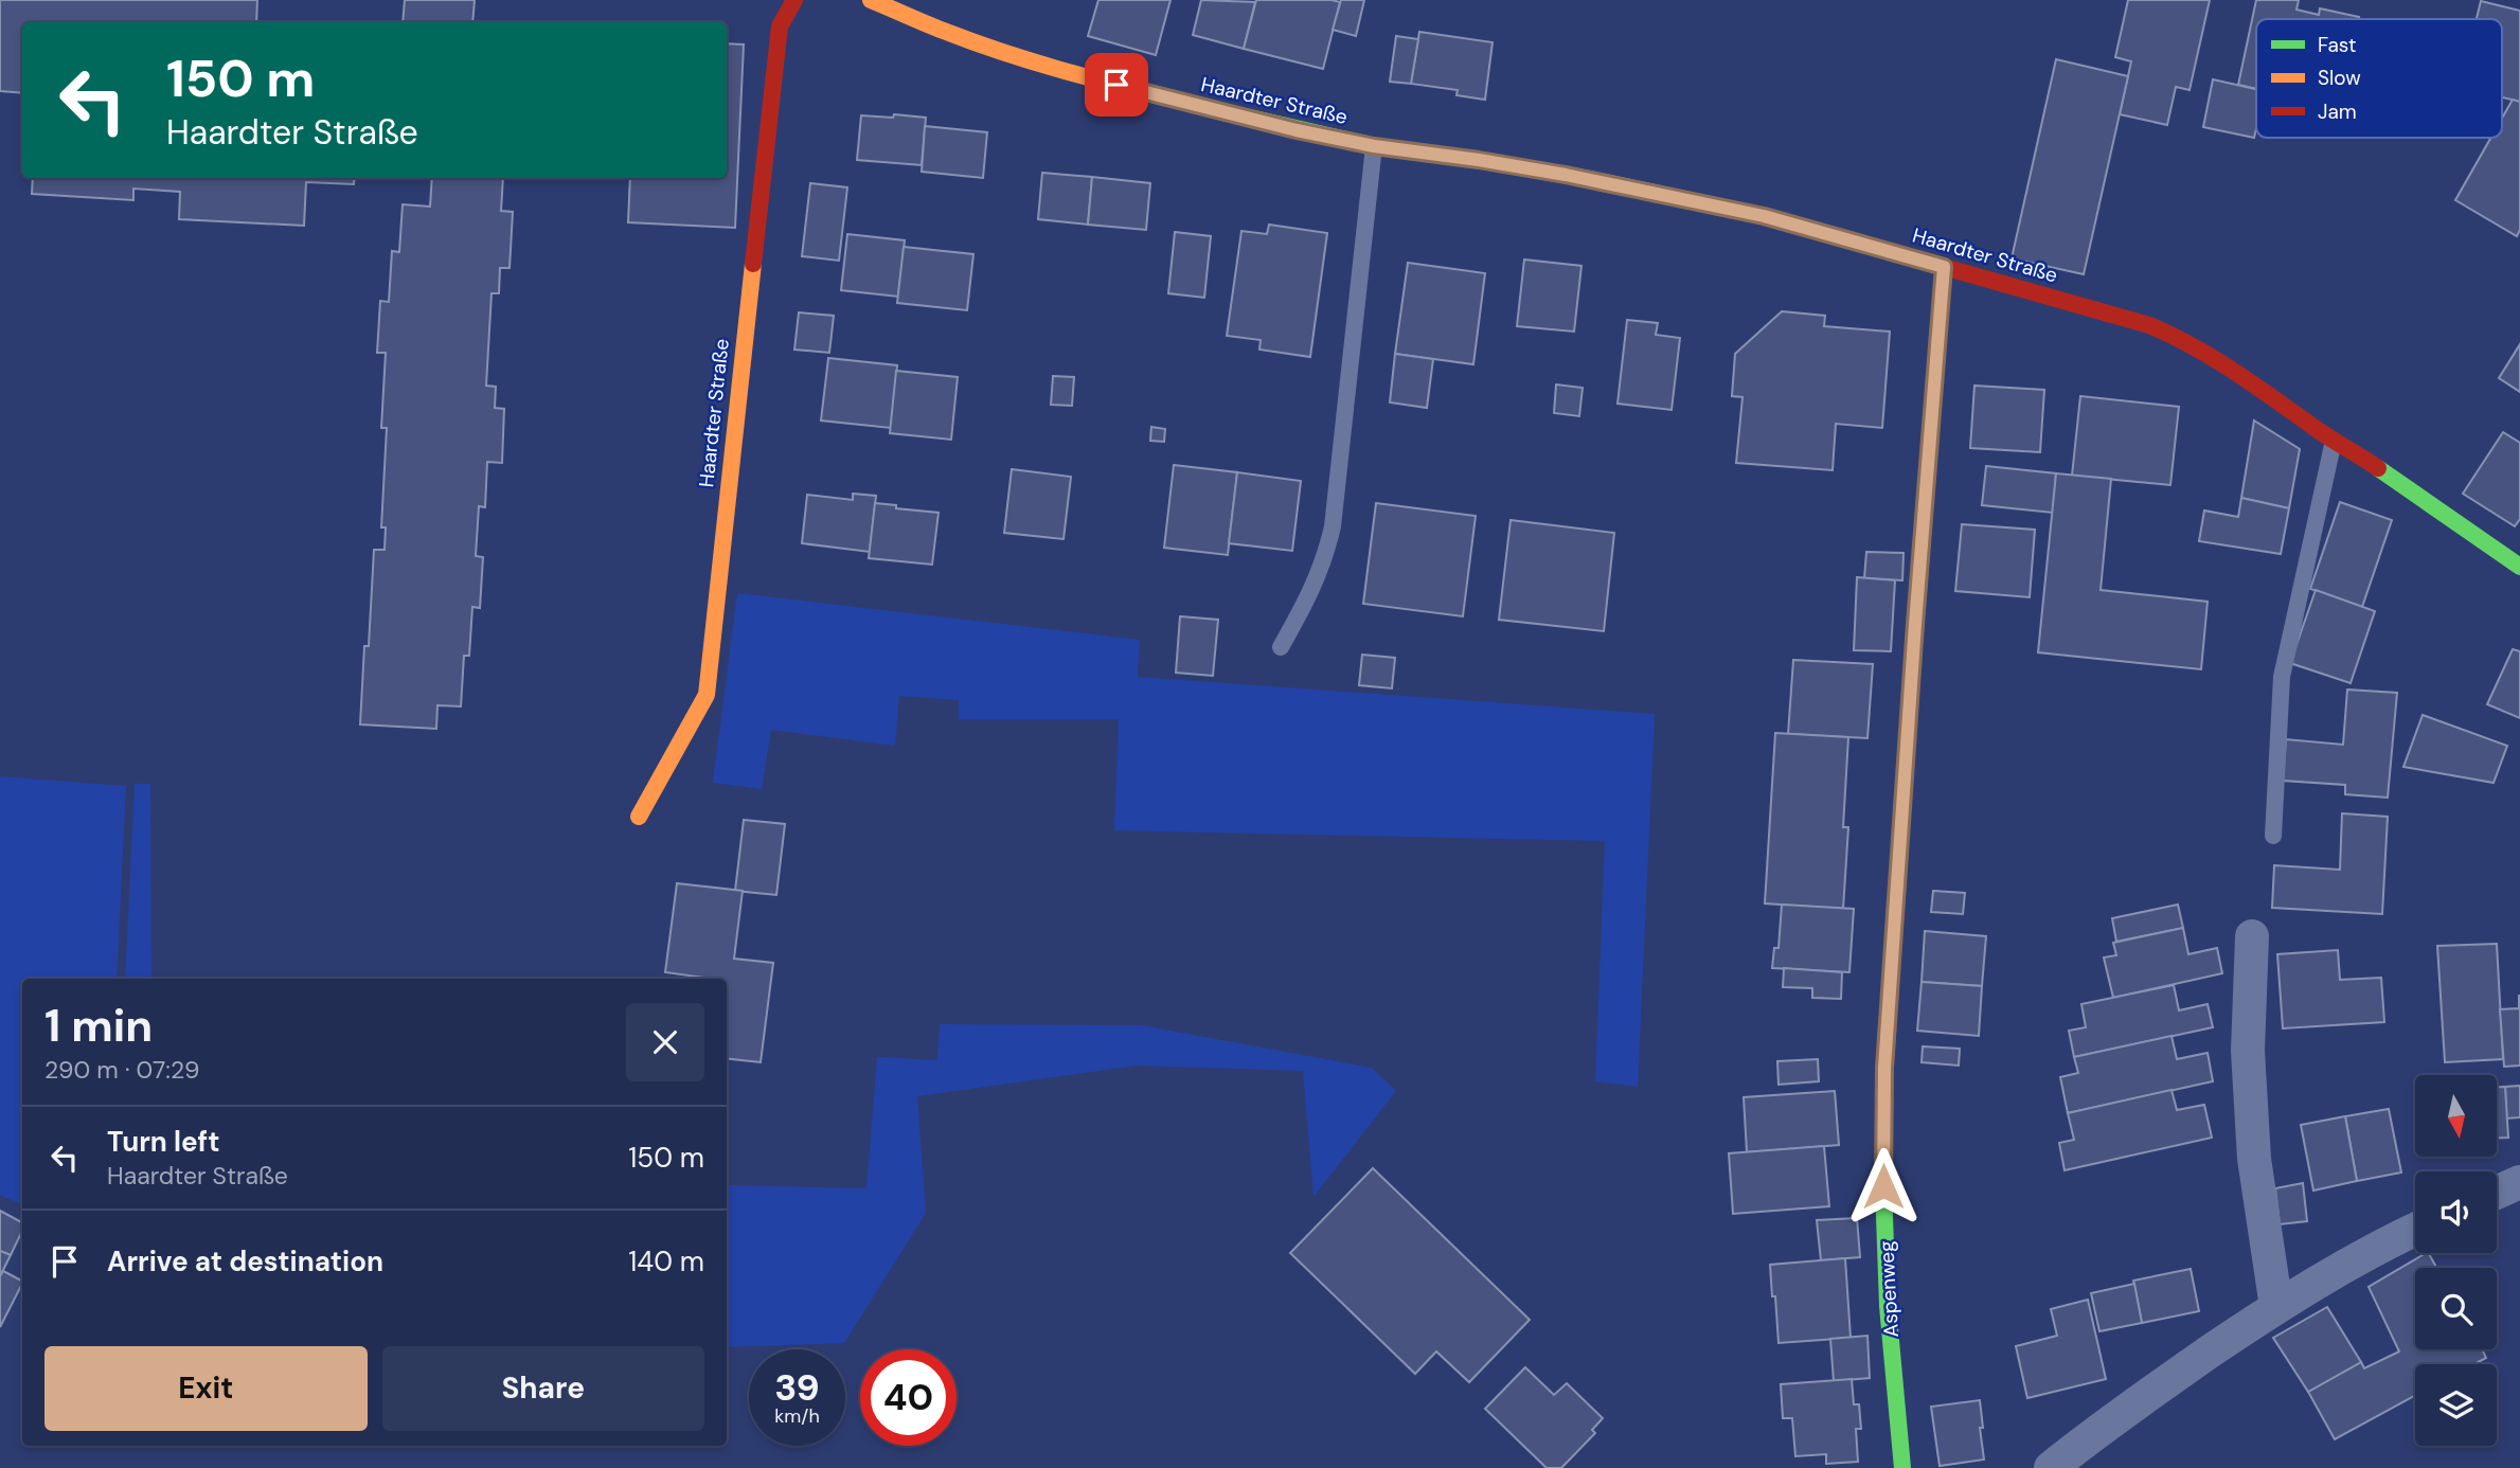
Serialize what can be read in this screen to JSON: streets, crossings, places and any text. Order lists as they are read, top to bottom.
{
  "streets": {
    "street": ["Haardter Straße", "Aspenweg"]
  },
  "crossings": [
    ["Haardter Straße", "Aspenweg"]
  ],
  "legend": ["Fast", "Slow", "Jam"],
  "north": "bottom",
  "page": {
    "turn": ["150 m", "Haardter Straße"],
    "heading": ["1 min", "290 m · 07:29"],
    "list": [
      {
        "name": "Turn left",
        "note": "Haardter Straße",
        "value": "150 m"
      },
      {
        "name": "Arrive at destination",
        "value": "140 m"
      }
    ],
    "buttons": ["Exit", "Share"],
    "speed": "39 km/h",
    "limit": "40"
  }
}
